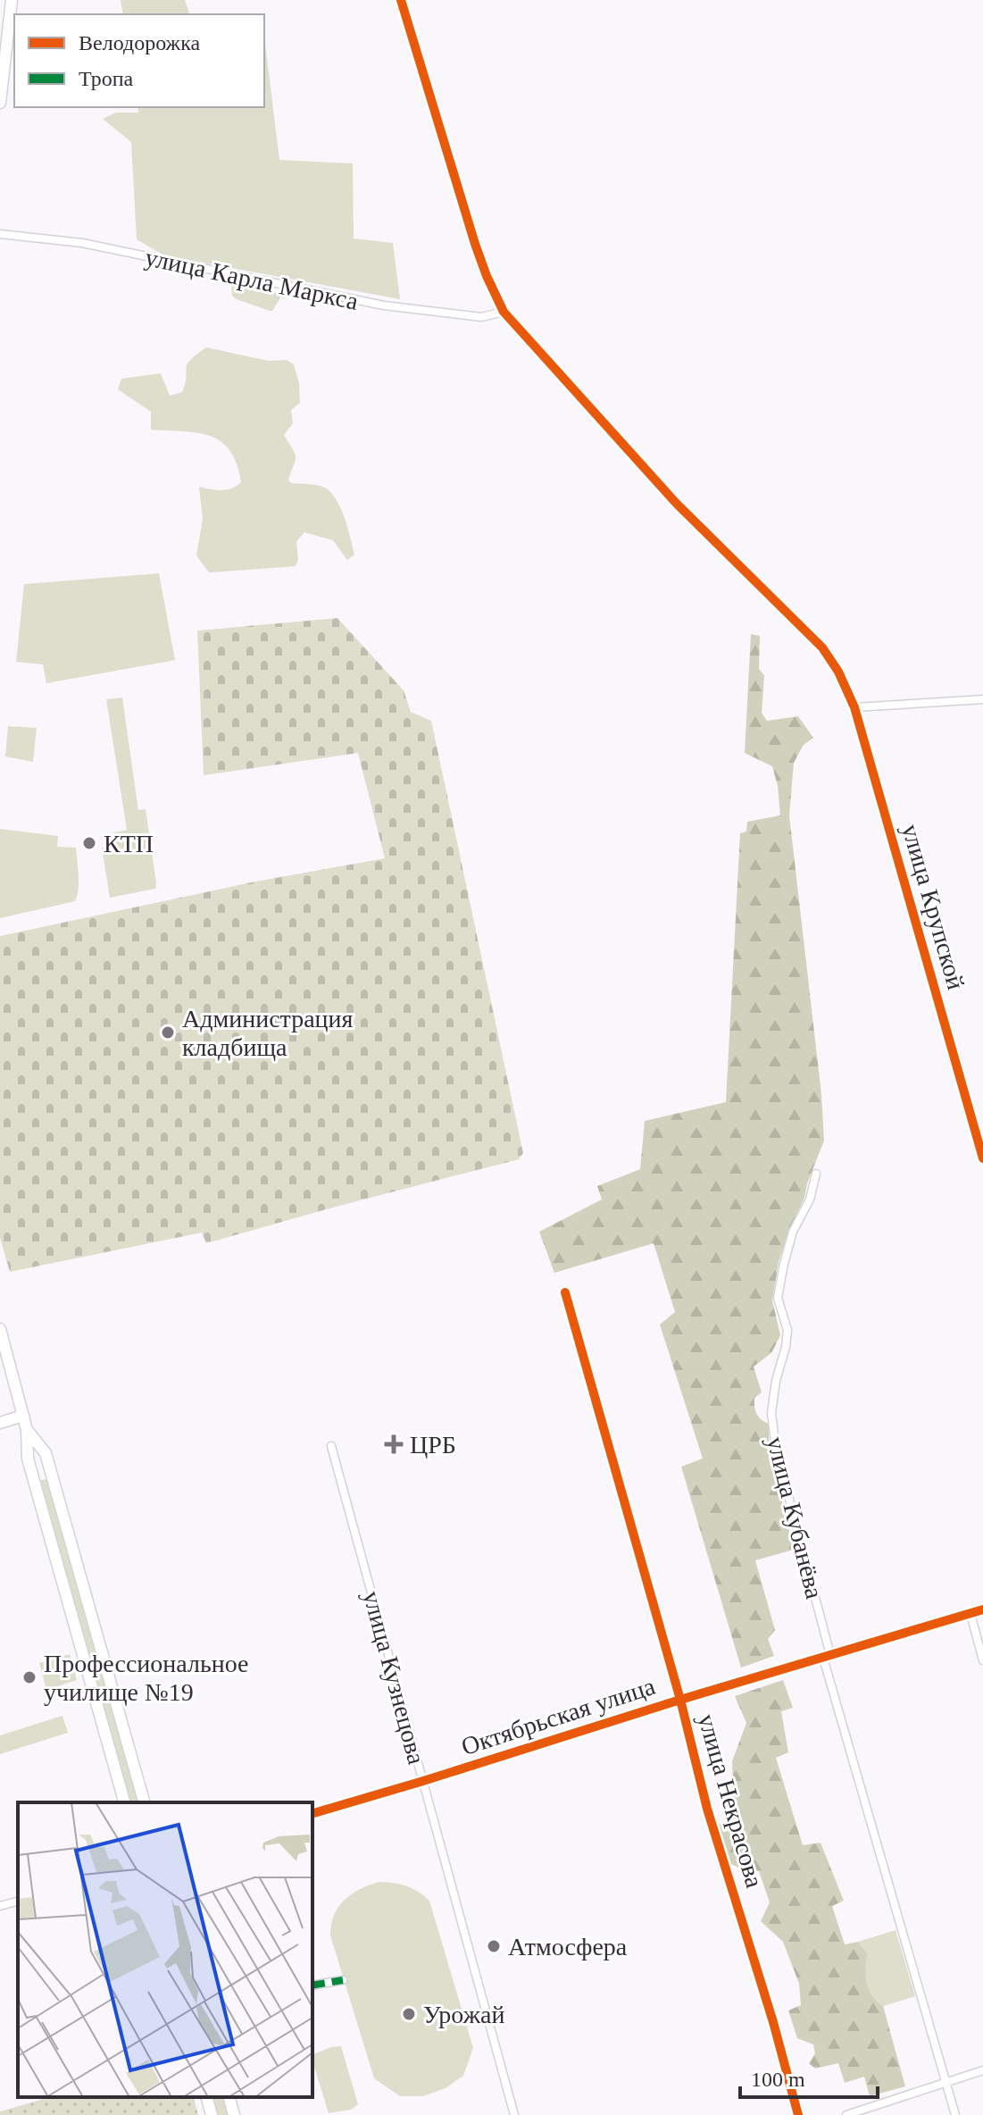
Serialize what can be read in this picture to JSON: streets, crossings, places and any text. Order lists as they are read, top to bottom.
{
  "streets": {
    "street": [
      "улица Карла Маркса",
      "улица Крупской",
      "улица Кубанёва",
      "улица Кузнецова",
      "Октябрьская улица",
      "улица Некрасова"
    ]
  },
  "crossings": [
    ["улица Карла Маркса", "улица Крупской"],
    ["улица Кубанёва", "Октябрьская улица"],
    ["улица Кузнецова", "Октябрьская улица"],
    ["Октябрьская улица", "улица Некрасова"]
  ],
  "places": {
    "other": [
      "КТП",
      "Администрация кладбища",
      "Профессиональное училище №19",
      "Атмосфера",
      "Урожай"
    ],
    "health": ["ЦРБ"]
  },
  "legend": ["Велодорожка", "Тропа"],
  "scale_bar": "100 m"
}
